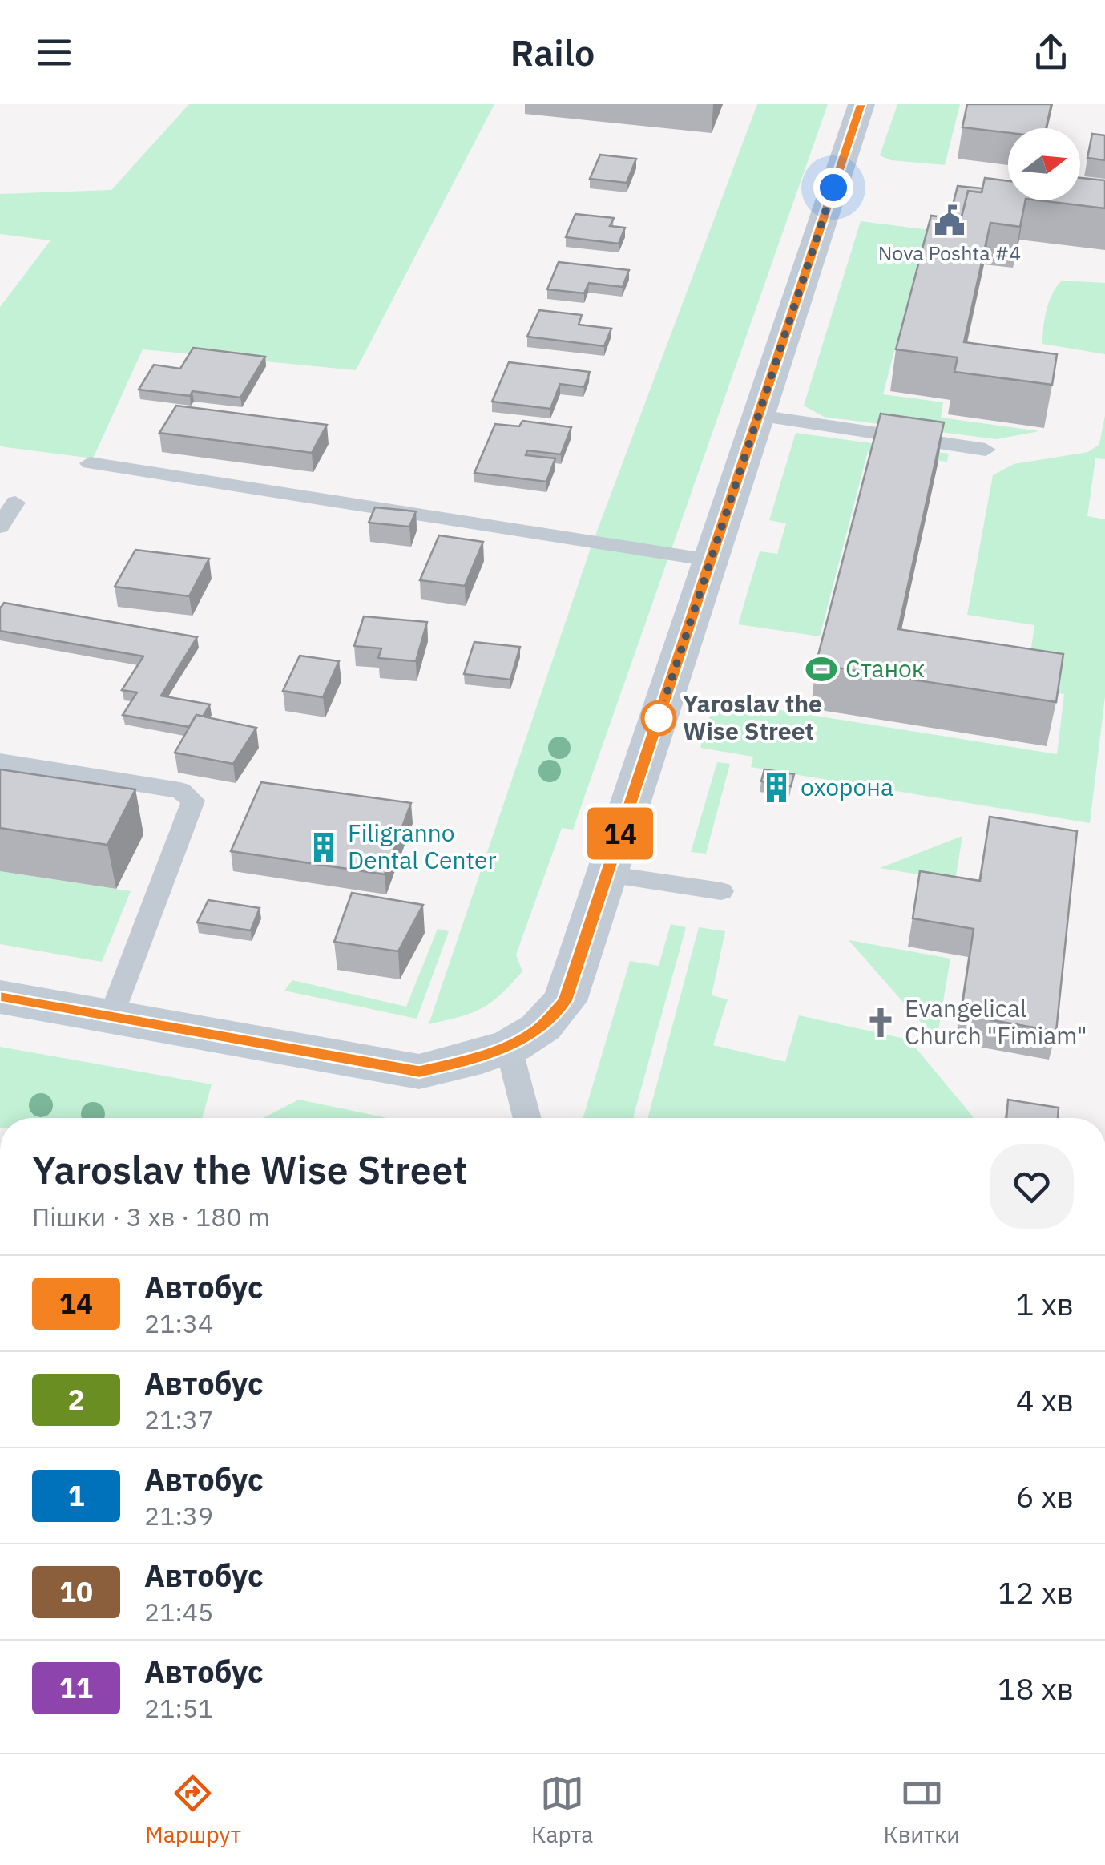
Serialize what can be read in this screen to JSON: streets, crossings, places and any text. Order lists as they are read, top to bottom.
{
  "places": {
    "public building": ["Nova Poshta #4"],
    "sports": ["Станок"],
    "other": ["Yaroslav the Wise Street"],
    "building": ["охорона", "Filigranno Dental Center"],
    "church": ["Evangelical Church \"Fimiam\""]
  },
  "lines": ["bus line 14"],
  "north": "right",
  "page": {
    "header": "Railo",
    "on_map": "14",
    "heading": ["Yaroslav the Wise Street", "Пішки · 3 хв · 180 m"],
    "list": [
      {
        "mark": "14",
        "name": "Автобус",
        "note": "21:34",
        "value": "1 хв"
      },
      {
        "mark": "2",
        "name": "Автобус",
        "note": "21:37",
        "value": "4 хв"
      },
      {
        "mark": "1",
        "name": "Автобус",
        "note": "21:39",
        "value": "6 хв"
      },
      {
        "mark": "10",
        "name": "Автобус",
        "note": "21:45",
        "value": "12 хв"
      },
      {
        "mark": "11",
        "name": "Автобус",
        "note": "21:51",
        "value": "18 хв"
      }
    ],
    "tabs": ["Маршрут", "Карта", "Квитки"]
  }
}
